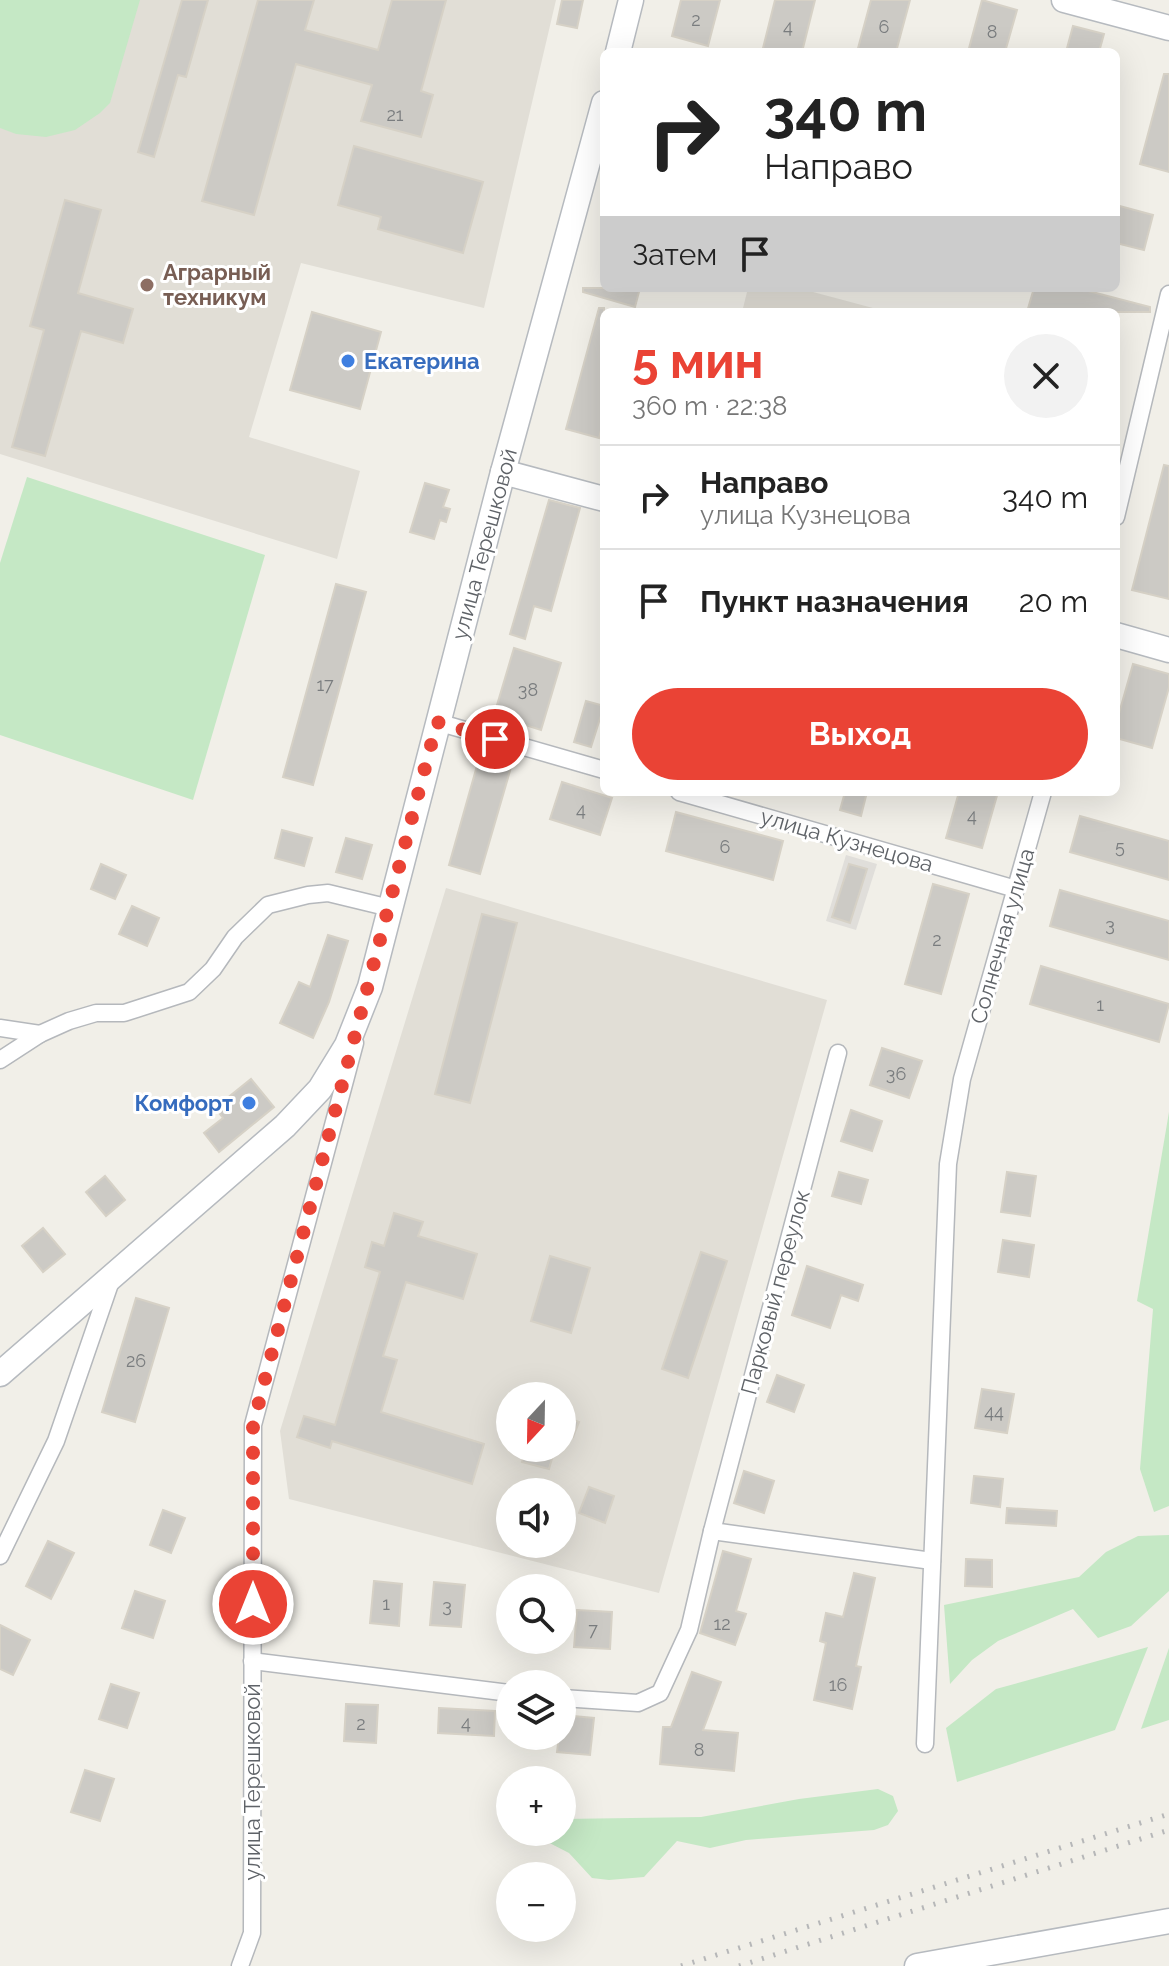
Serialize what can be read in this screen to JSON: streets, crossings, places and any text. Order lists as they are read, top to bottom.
{
  "streets": {
    "main road": ["улица Терешковой"],
    "street": ["улица Кузнецова", "Солнечная улица", "Парковый переулок"]
  },
  "crossings": [
    ["улица Кузнецова", "Солнечная улица"]
  ],
  "places": ["Аграрный техникум", "Екатерина", "Комфорт"],
  "house_numbers": [
    "2",
    "4",
    "6",
    "8",
    "21",
    "17",
    "38",
    "4",
    "4",
    "6",
    "5",
    "3",
    "2",
    "1",
    "36",
    "26",
    "44",
    "1",
    "3",
    "12",
    "7",
    "16",
    "4",
    "2",
    "8"
  ],
  "north": "bottom",
  "page": {
    "turn": ["340 m", "Направо"],
    "then": "Затем",
    "heading": ["5 мин", "360 m · 22:38"],
    "list": [
      {
        "name": "Направо",
        "note": "улица Кузнецова",
        "value": "340 m"
      },
      {
        "name": "Пункт назначения",
        "value": "20 m"
      }
    ],
    "buttons": "Выход",
    "map_buttons": ["+", "−"]
  }
}
